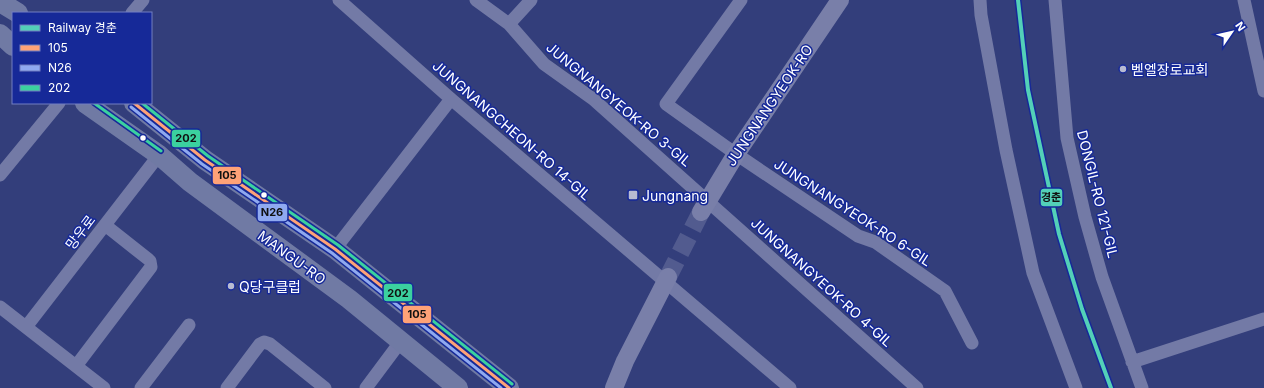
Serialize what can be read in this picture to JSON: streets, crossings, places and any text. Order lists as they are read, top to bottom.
{
  "streets": {
    "main road": ["MANGU-RO"],
    "street": [
      "JUNGNANGYEOK-RO 3-GIL",
      "JUNGNANGYEOK-RO",
      "JUNGNANGCHEON-RO 14-GIL",
      "DONGIL-RO 121-GIL",
      "JUNGNANGYEOK-RO 6-GIL",
      "망우로",
      "JUNGNANGYEOK-RO 4-GIL"
    ]
  },
  "crossings": [
    ["JUNGNANGYEOK-RO 3-GIL", "JUNGNANGYEOK-RO"],
    ["JUNGNANGYEOK-RO 3-GIL", "JUNGNANGYEOK-RO 4-GIL"],
    ["JUNGNANGYEOK-RO", "JUNGNANGYEOK-RO 6-GIL"],
    ["JUNGNANGYEOK-RO", "JUNGNANGYEOK-RO 4-GIL"],
    ["망우로", "MANGU-RO"]
  ],
  "places": {
    "other": ["벧엘장로교회", "Q당구클럽"],
    "transit": ["Jungnang"]
  },
  "lines": [
    "rail line 경춘",
    "transit line 105",
    "transit line 202",
    "transit line N26"
  ],
  "legend": [
    "Railway 경춘",
    "105",
    "N26",
    "202"
  ],
  "north": "top right"
}
